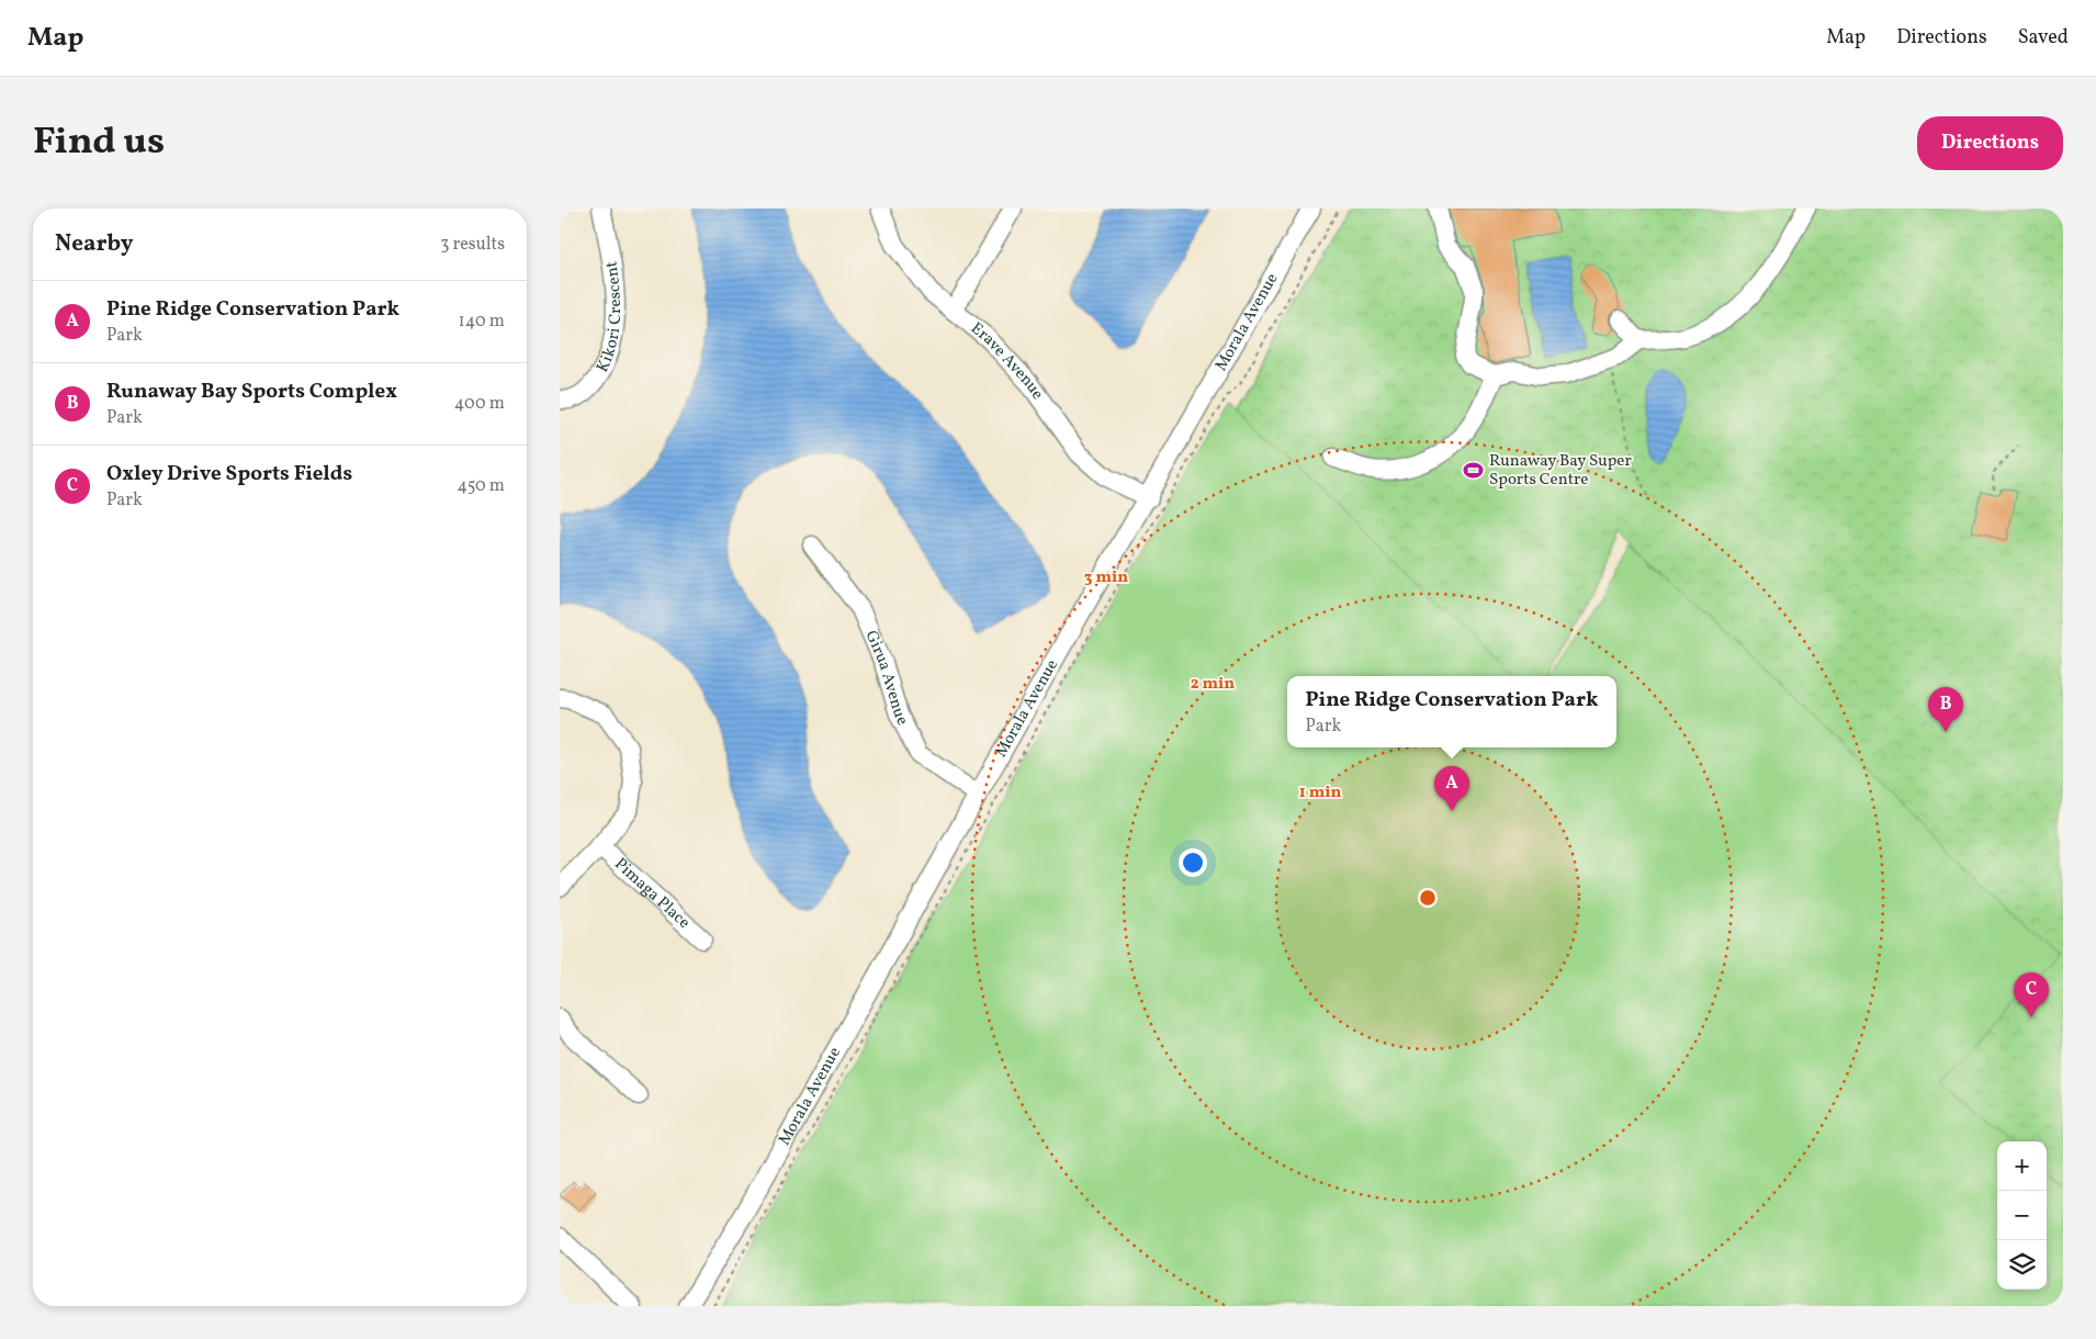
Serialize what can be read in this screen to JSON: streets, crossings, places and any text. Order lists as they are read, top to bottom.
{
  "streets": {
    "street": [
      "Kikori Crescent",
      "Morala Avenue",
      "Erave Avenue",
      "Girua Avenue",
      "Pimaga Place"
    ]
  },
  "crossings": [
    ["Morala Avenue", "Erave Avenue"],
    ["Morala Avenue", "Girua Avenue"]
  ],
  "places": {
    "sports": ["Runaway Bay Super Sports Centre"]
  },
  "page": {
    "header": "Map",
    "nav": ["Map", "Directions", "Saved"],
    "title": "Find us",
    "buttons": "Directions",
    "heading": ["Nearby", "3 results"],
    "list": [
      {
        "mark": "A",
        "name": "Pine Ridge Conservation Park",
        "note": "Park",
        "value": "140 m"
      },
      {
        "mark": "B",
        "name": "Runaway Bay Sports Complex",
        "note": "Park",
        "value": "400 m"
      },
      {
        "mark": "C",
        "name": "Oxley Drive Sports Fields",
        "note": "Park",
        "value": "450 m"
      }
    ],
    "popup": ["Pine Ridge Conservation Park", "Park"],
    "pins": ["B", "A", "C"],
    "map_buttons": ["+", "−"]
  },
  "rings": ["3 min", "2 min", "1 min"]
}
